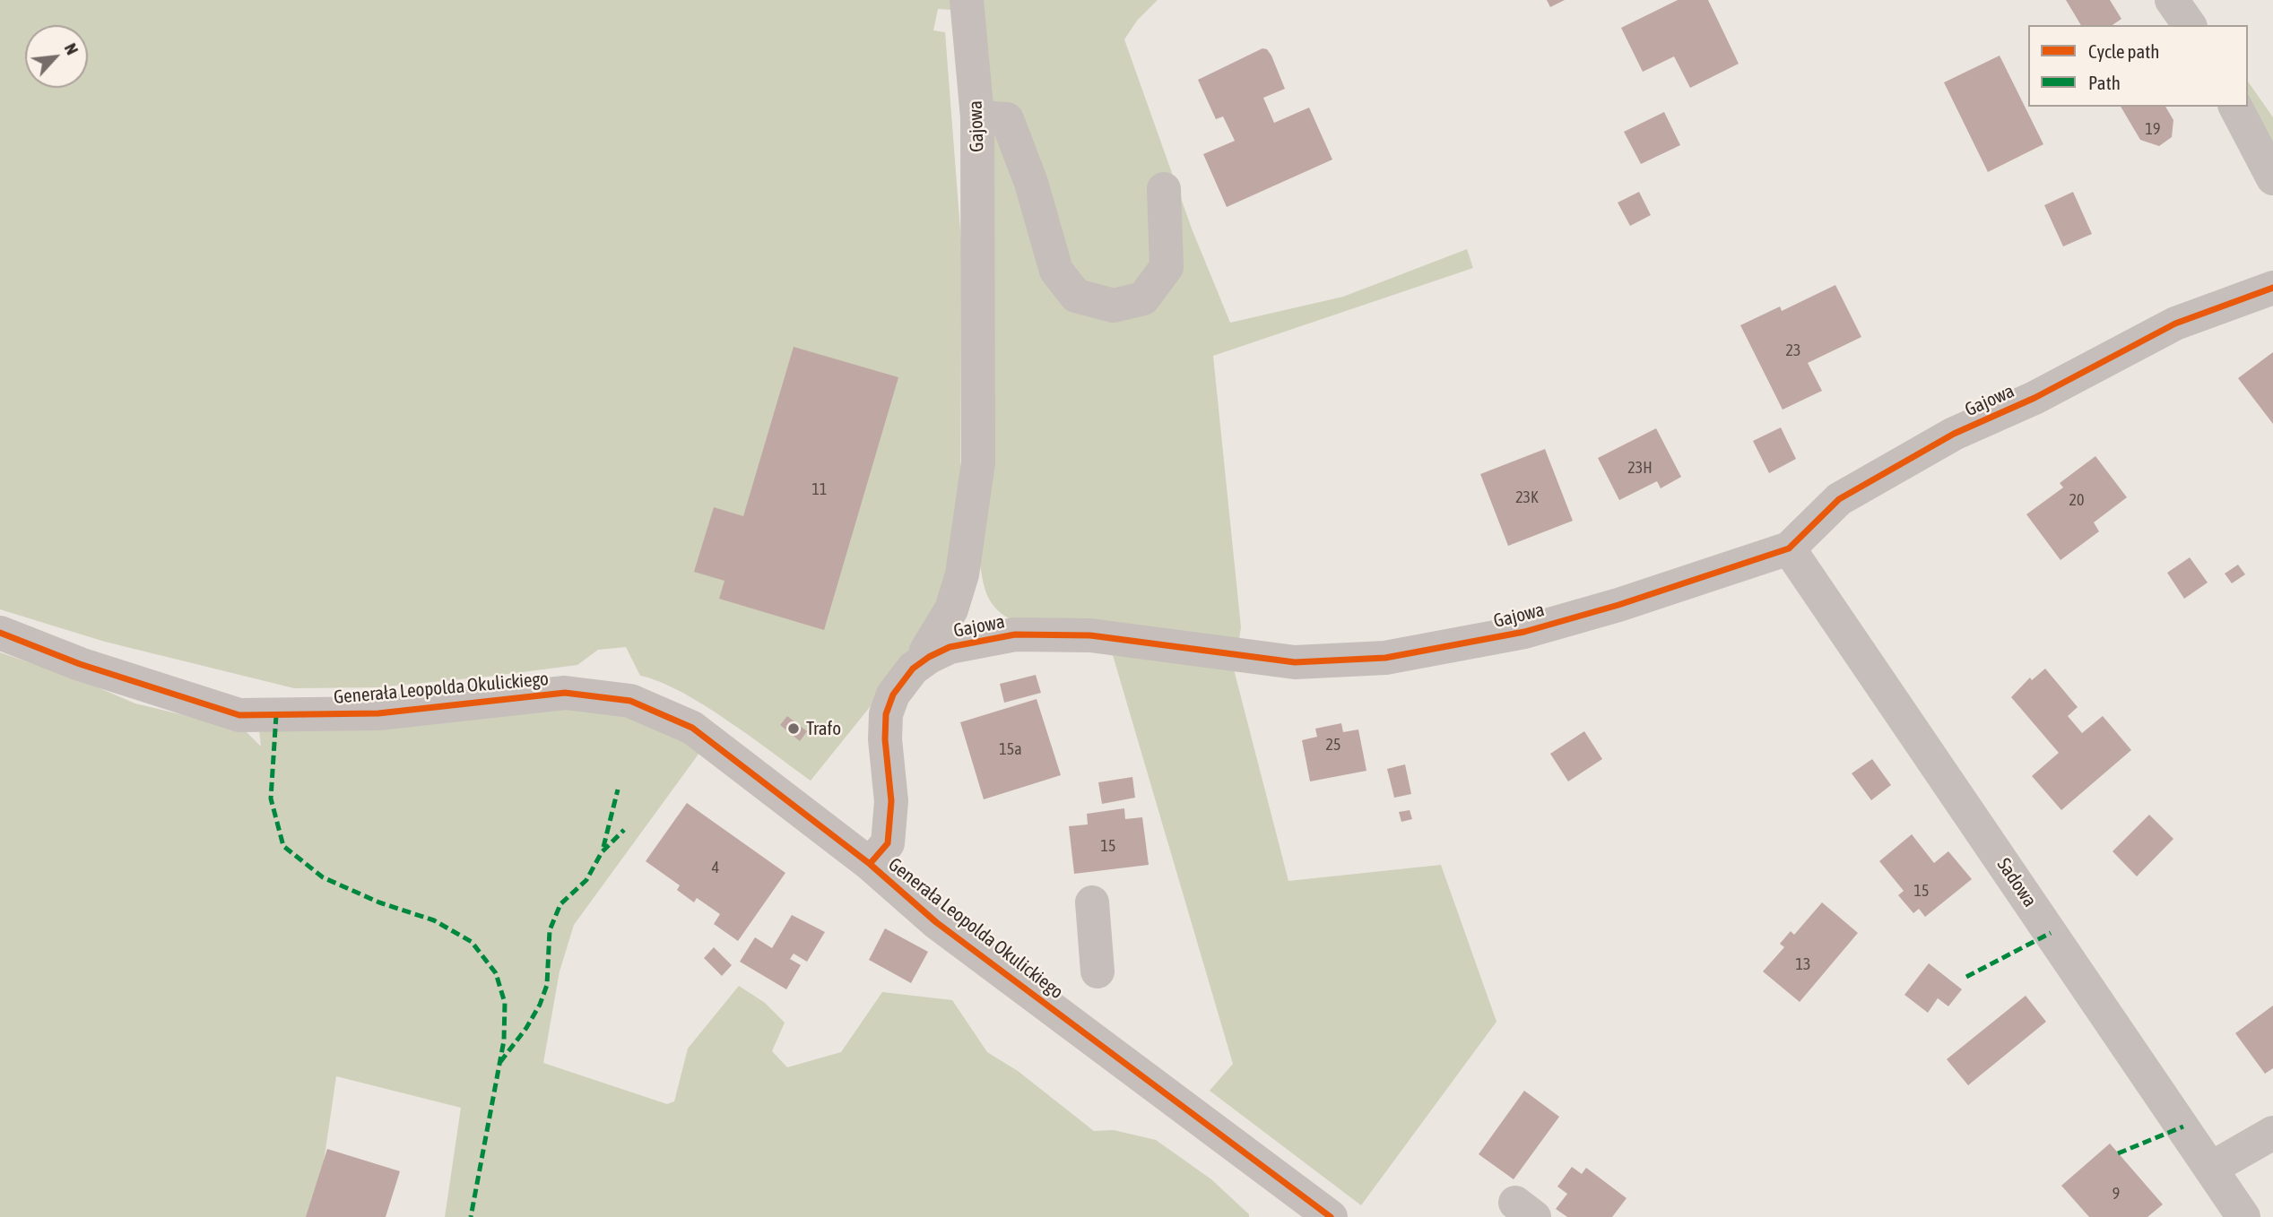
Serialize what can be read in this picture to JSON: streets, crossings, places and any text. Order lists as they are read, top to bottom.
{
  "streets": {
    "street": ["Gajowa", "Generała Leopolda Okulickiego", "Sadowa"]
  },
  "crossings": [
    ["Gajowa", "Generała Leopolda Okulickiego"],
    ["Gajowa", "Sadowa"]
  ],
  "places": ["Trafo"],
  "house_numbers": [
    "19",
    "23",
    "23H",
    "11",
    "23K",
    "20",
    "25",
    "15a",
    "15",
    "4",
    "15",
    "13",
    "9"
  ],
  "legend": ["Cycle path", "Path"],
  "north": "top right"
}
